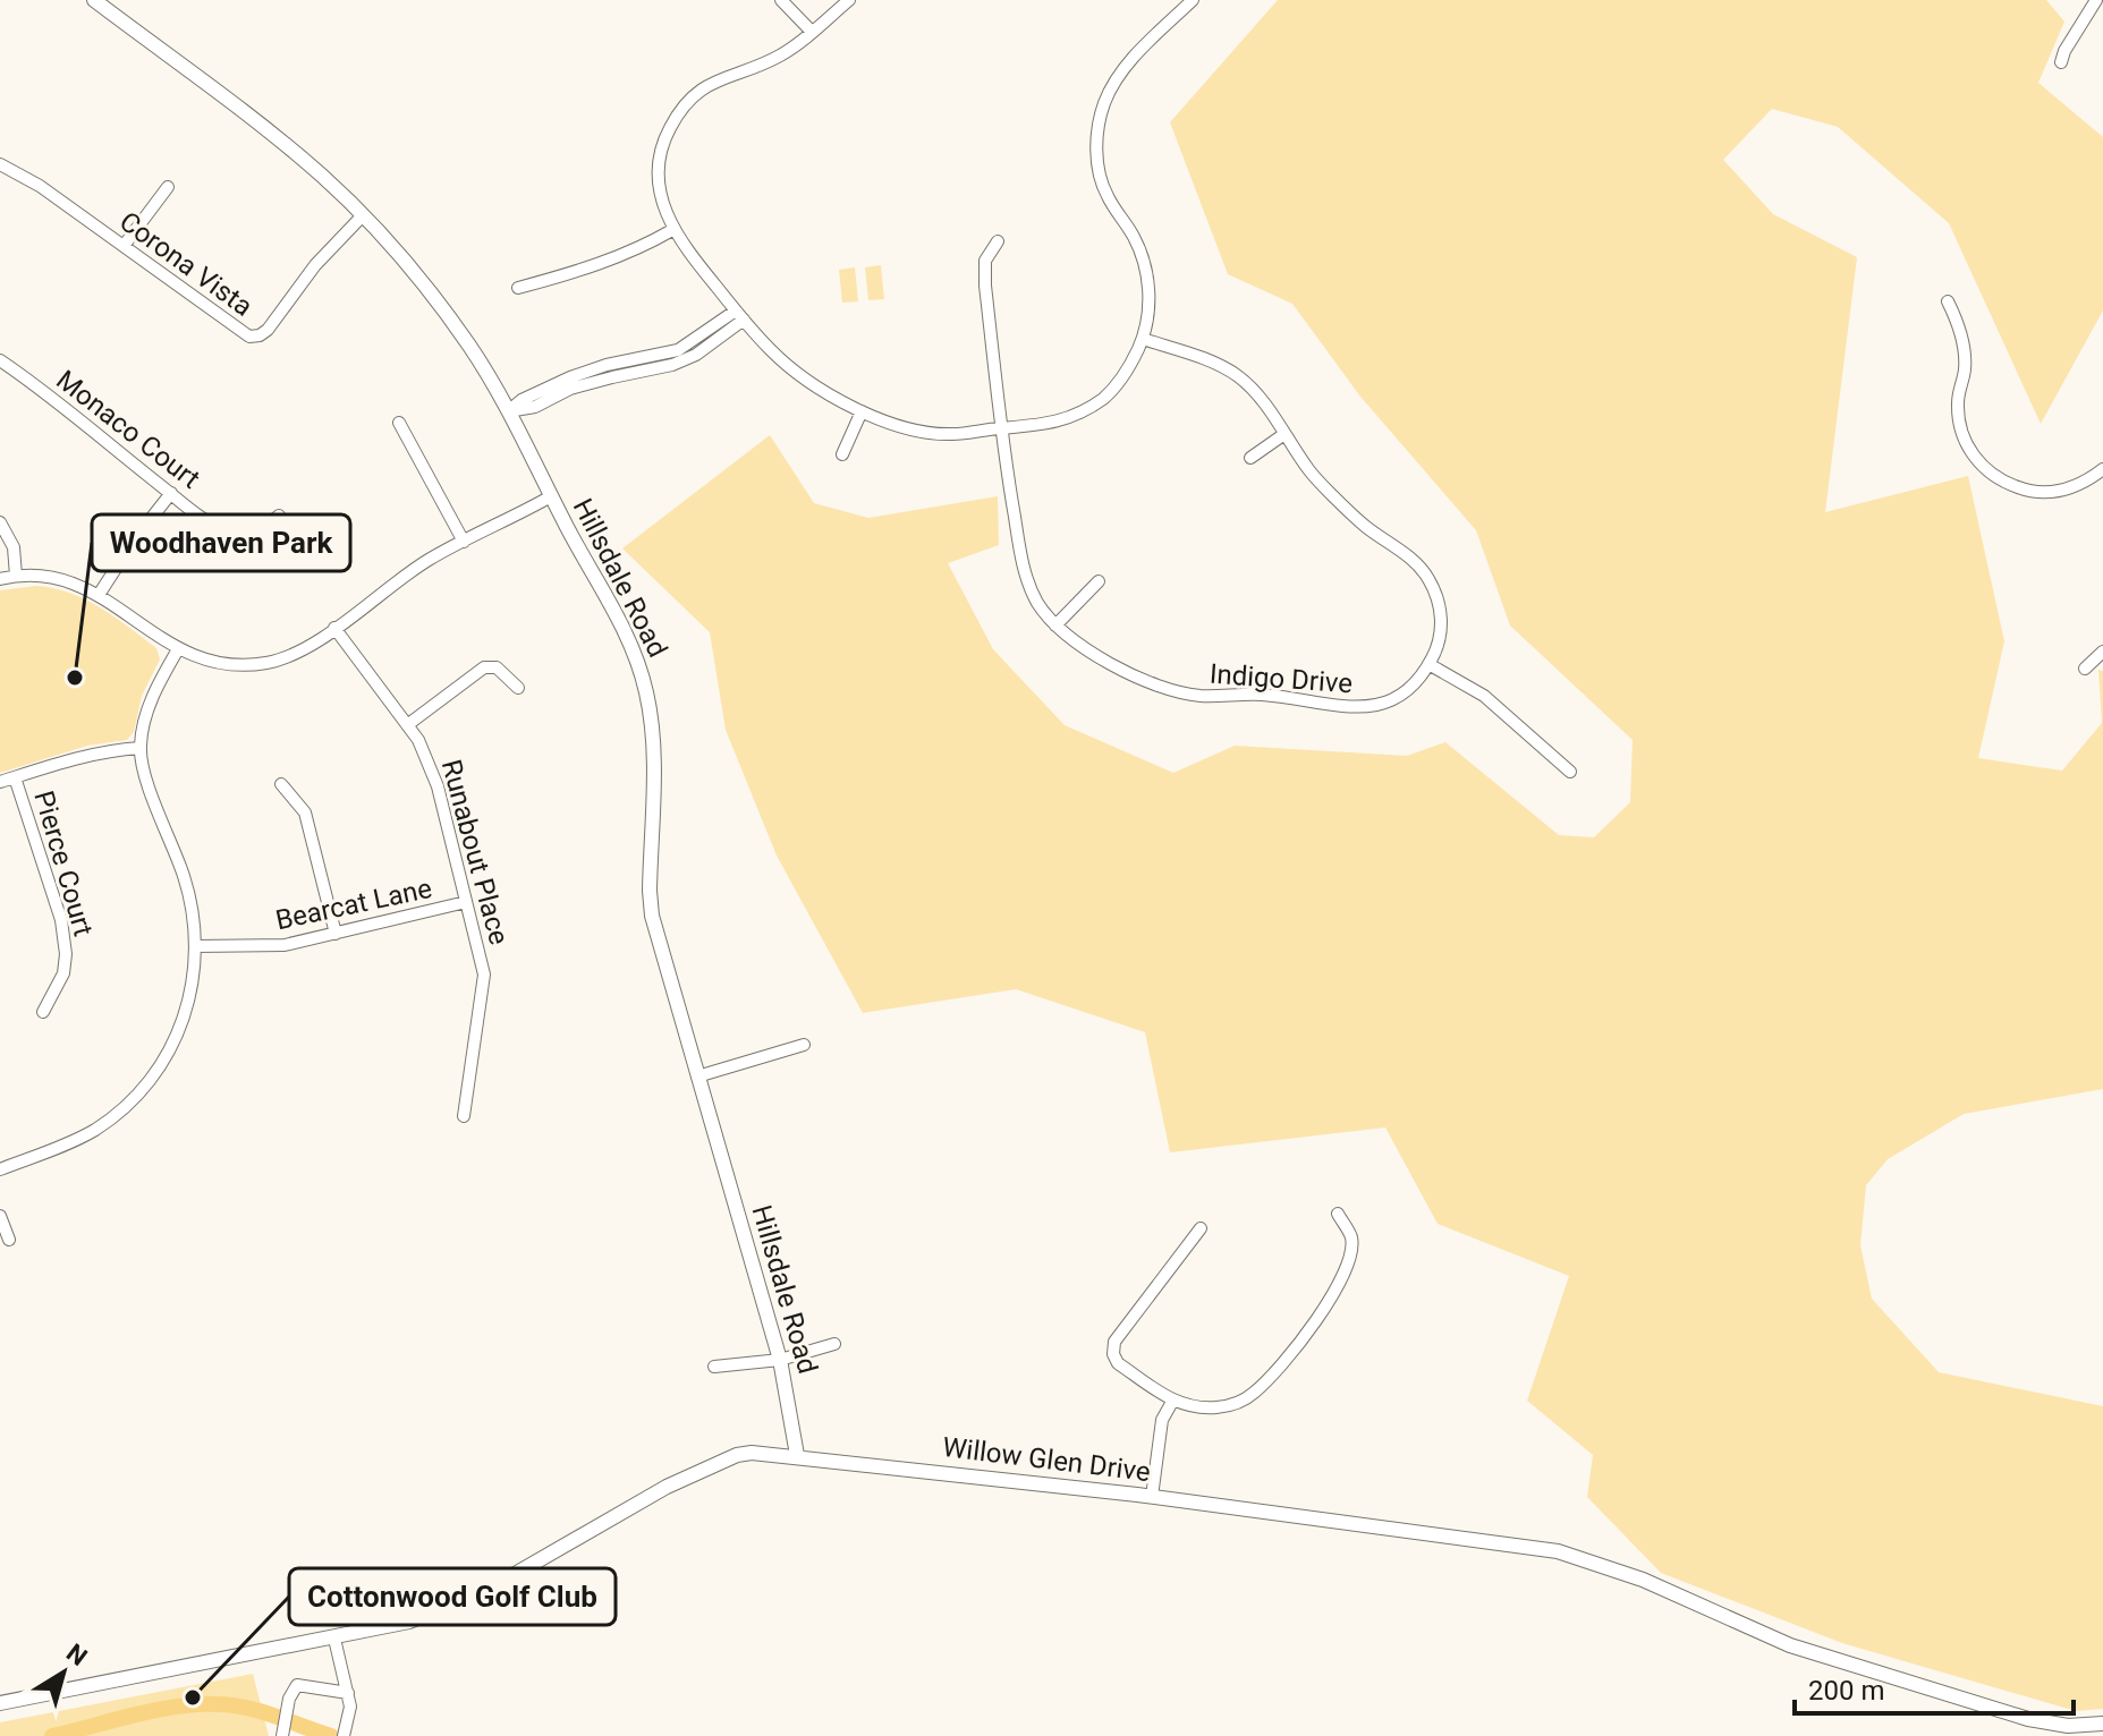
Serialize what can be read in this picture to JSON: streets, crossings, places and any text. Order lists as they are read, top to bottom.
{
  "streets": {
    "main road": ["Hillsdale Road", "Willow Glen Drive"],
    "street": [
      "Corona Vista",
      "Monaco Court",
      "Indigo Drive",
      "Runabout Place",
      "Pierce Court",
      "Bearcat Lane"
    ]
  },
  "crossings": [
    ["Corona Vista", "Hillsdale Road"],
    ["Hillsdale Road", "Willow Glen Drive"],
    ["Runabout Place", "Bearcat Lane"]
  ],
  "places": ["Woodhaven Park", "Cottonwood Golf Club"],
  "scale_bar": "200 m",
  "north": "top right"
}
